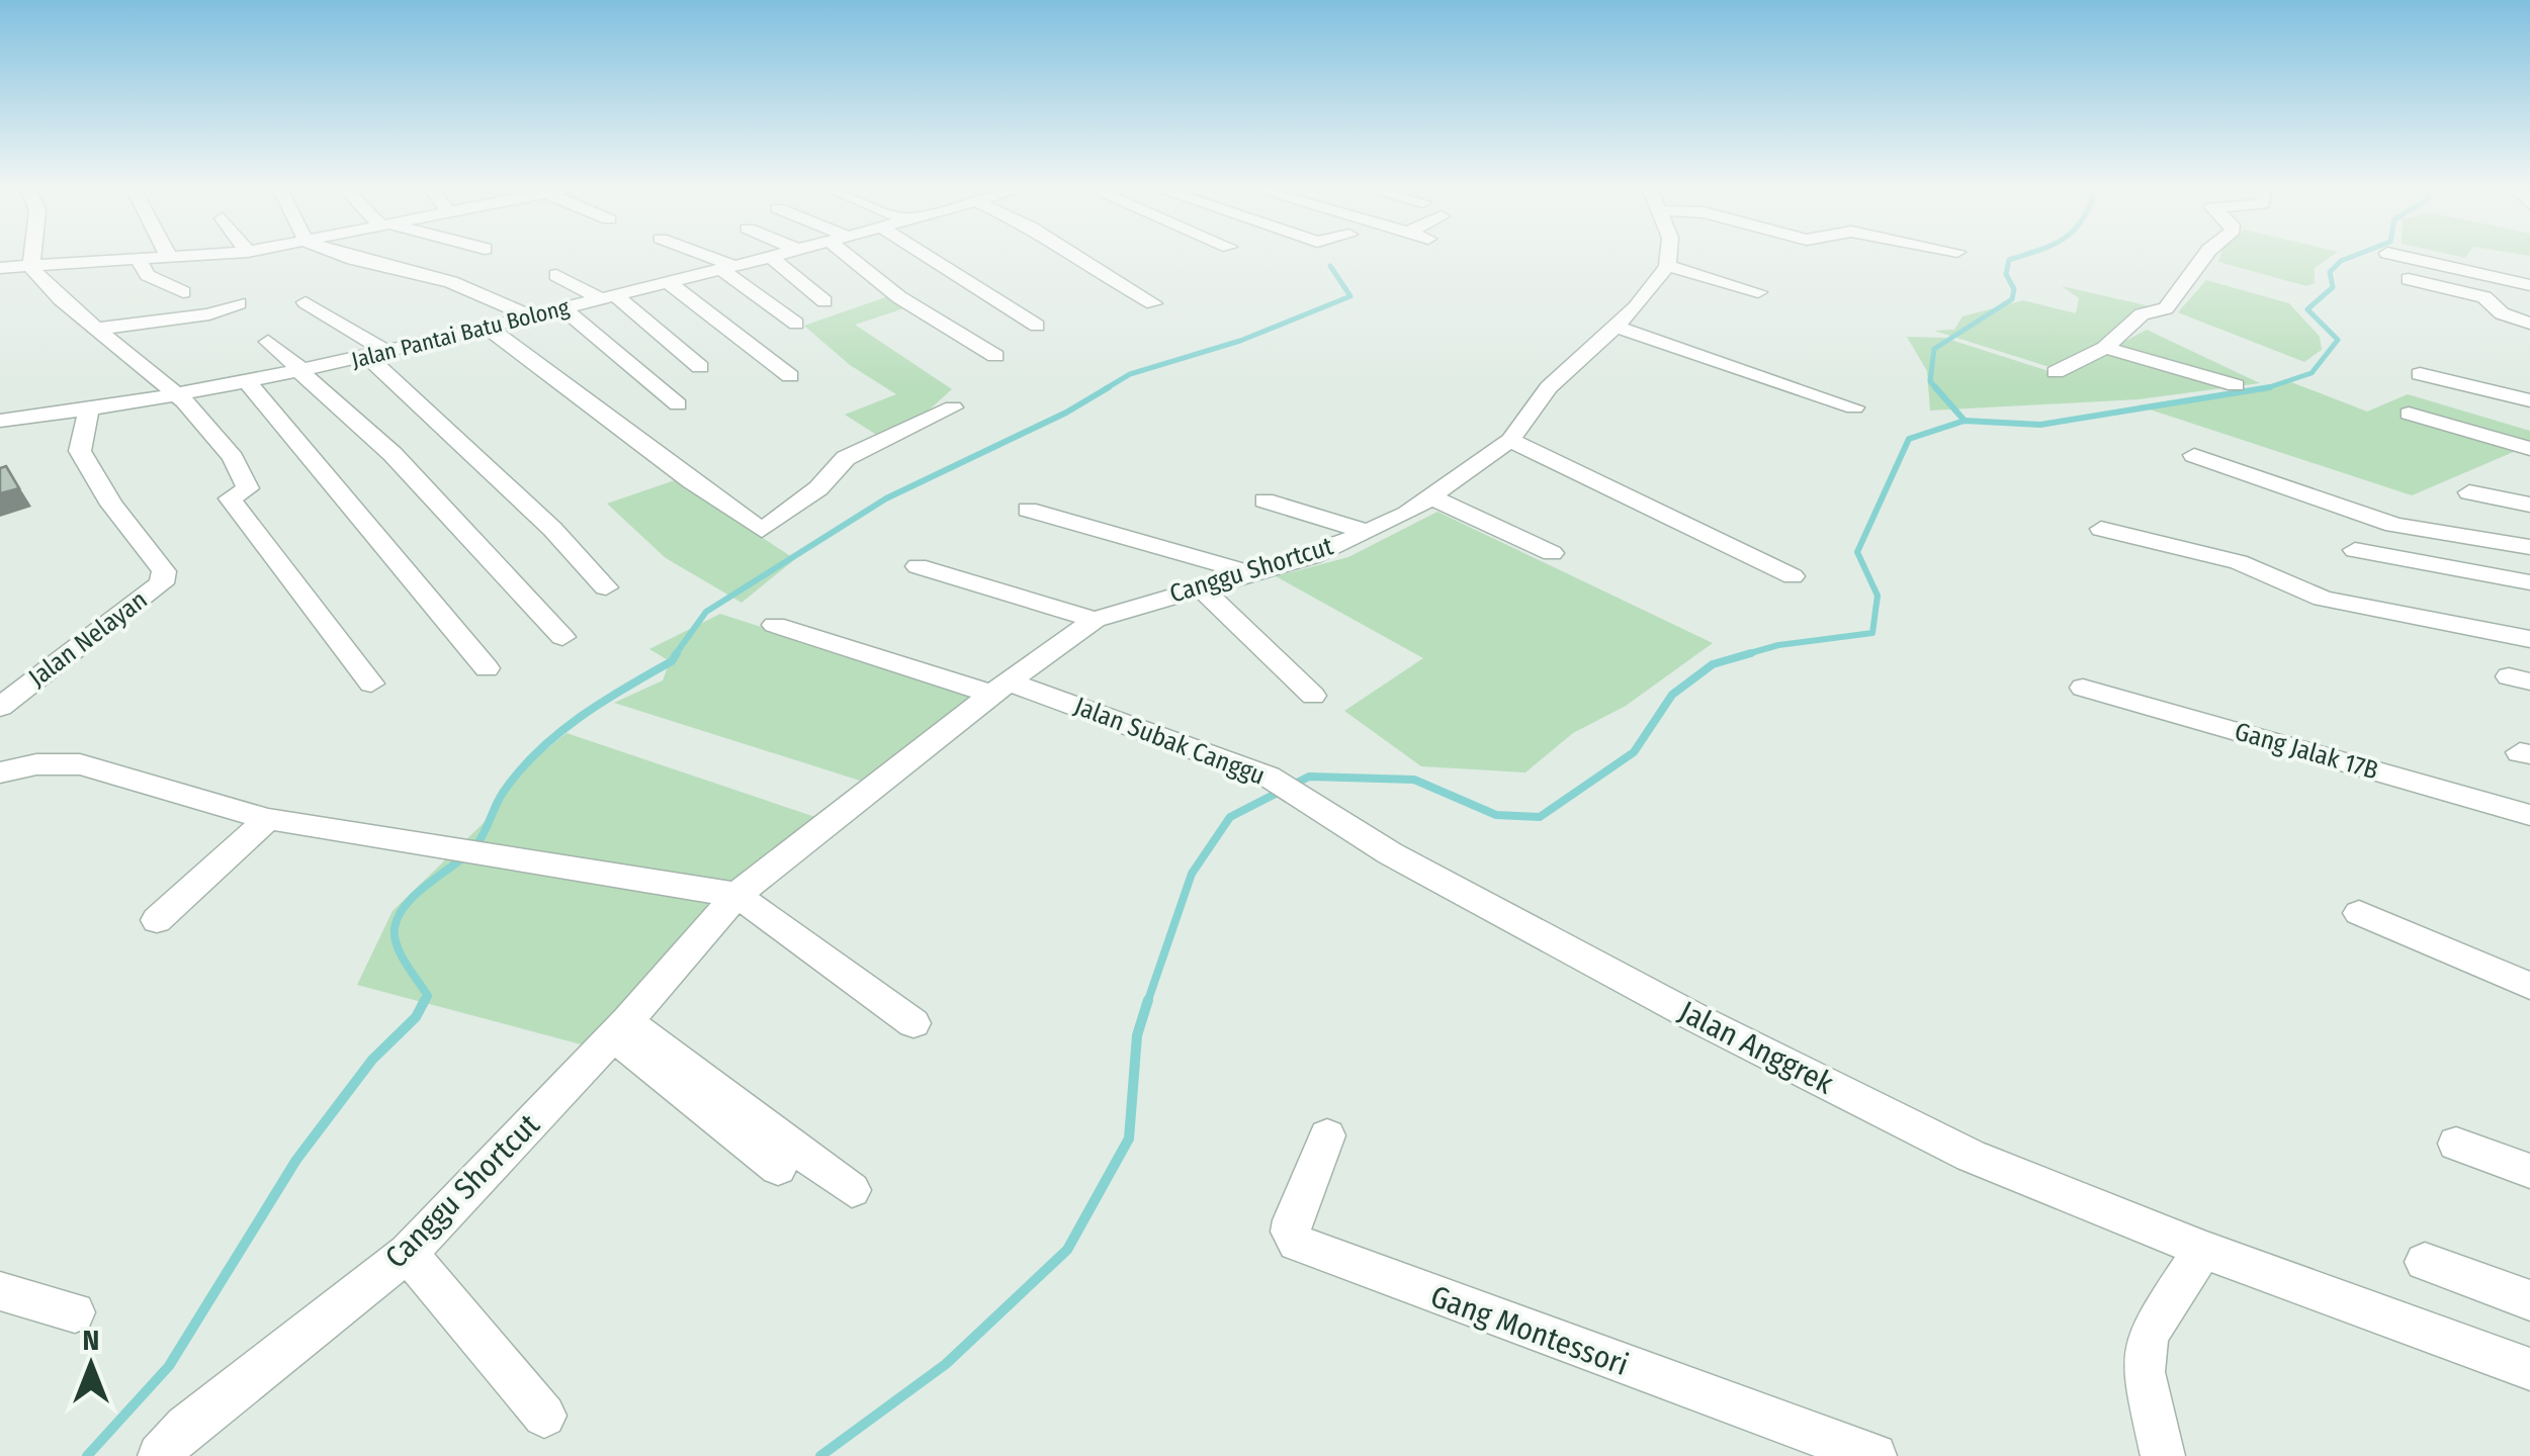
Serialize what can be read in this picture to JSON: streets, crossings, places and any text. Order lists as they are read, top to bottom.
{
  "streets": {
    "street": [
      "Jalan Pantai Batu Bolong",
      "Canggu Shortcut",
      "Jalan Nelayan",
      "Jalan Subak Canggu",
      "Gang Jalak 17B",
      "Jalan Anggrek",
      "Gang Montessori"
    ]
  },
  "crossings": [
    ["Jalan Pantai Batu Bolong", "Jalan Nelayan"],
    ["Canggu Shortcut", "Jalan Subak Canggu"],
    ["Jalan Subak Canggu", "Jalan Anggrek"]
  ],
  "north": "top"
}
